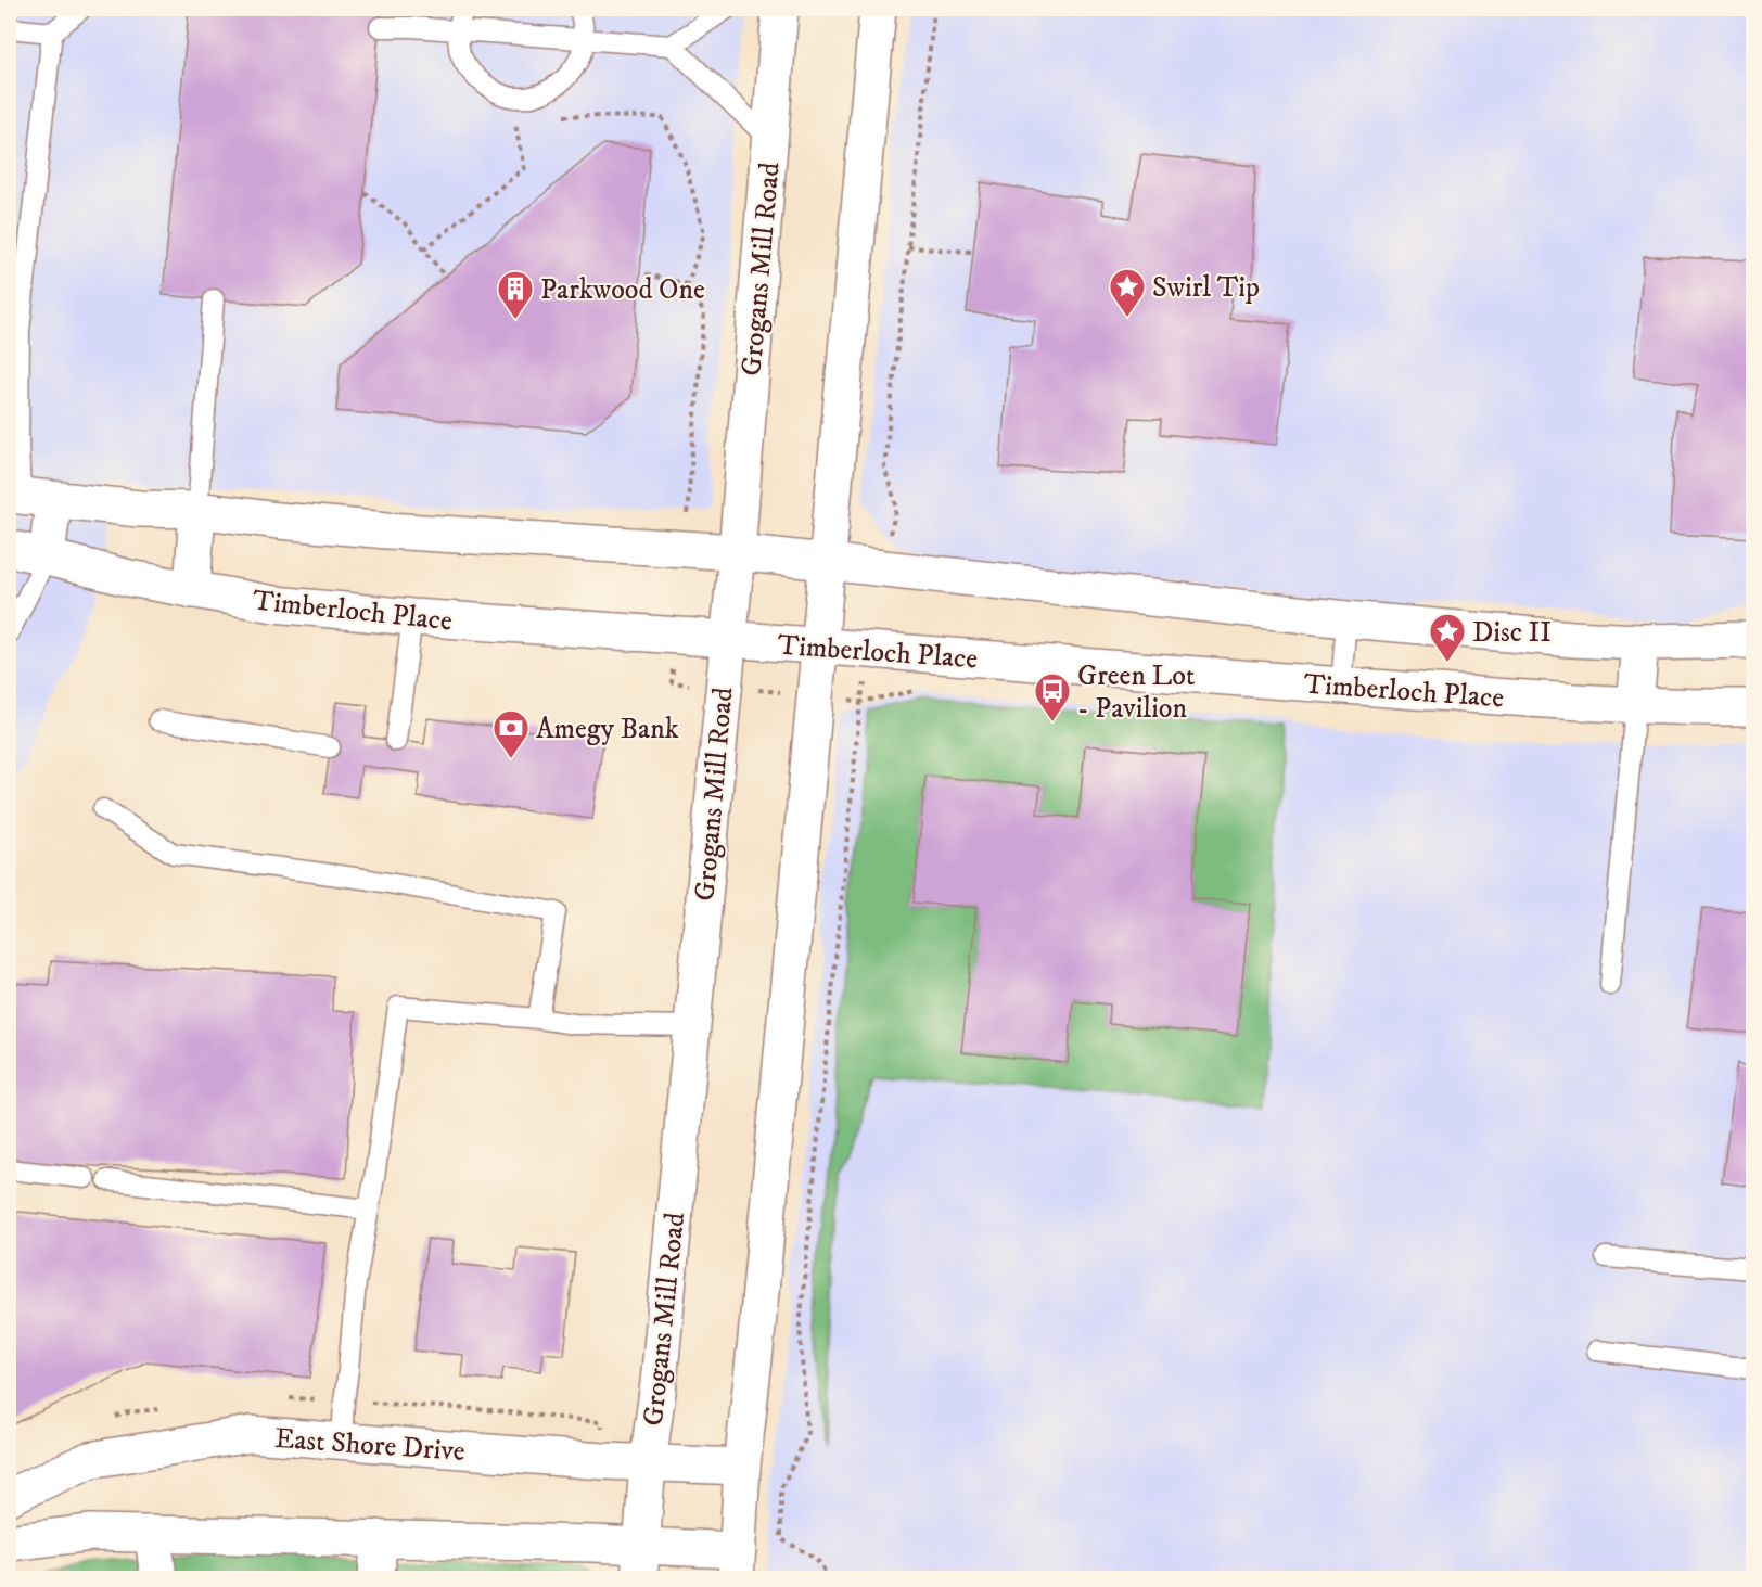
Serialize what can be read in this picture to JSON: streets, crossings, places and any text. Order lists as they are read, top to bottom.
{
  "streets": {
    "street": ["Grogans Mill Road", "Timberloch Place", "East Shore Drive"]
  },
  "crossings": [
    ["Grogans Mill Road", "Timberloch Place"],
    ["Grogans Mill Road", "East Shore Drive"]
  ],
  "places": {
    "place": ["Swirl Tip", "Disc II"],
    "building": ["Parkwood One"],
    "bus stop": ["Green Lot - Pavilion"],
    "bank": ["Amegy Bank"]
  }
}
